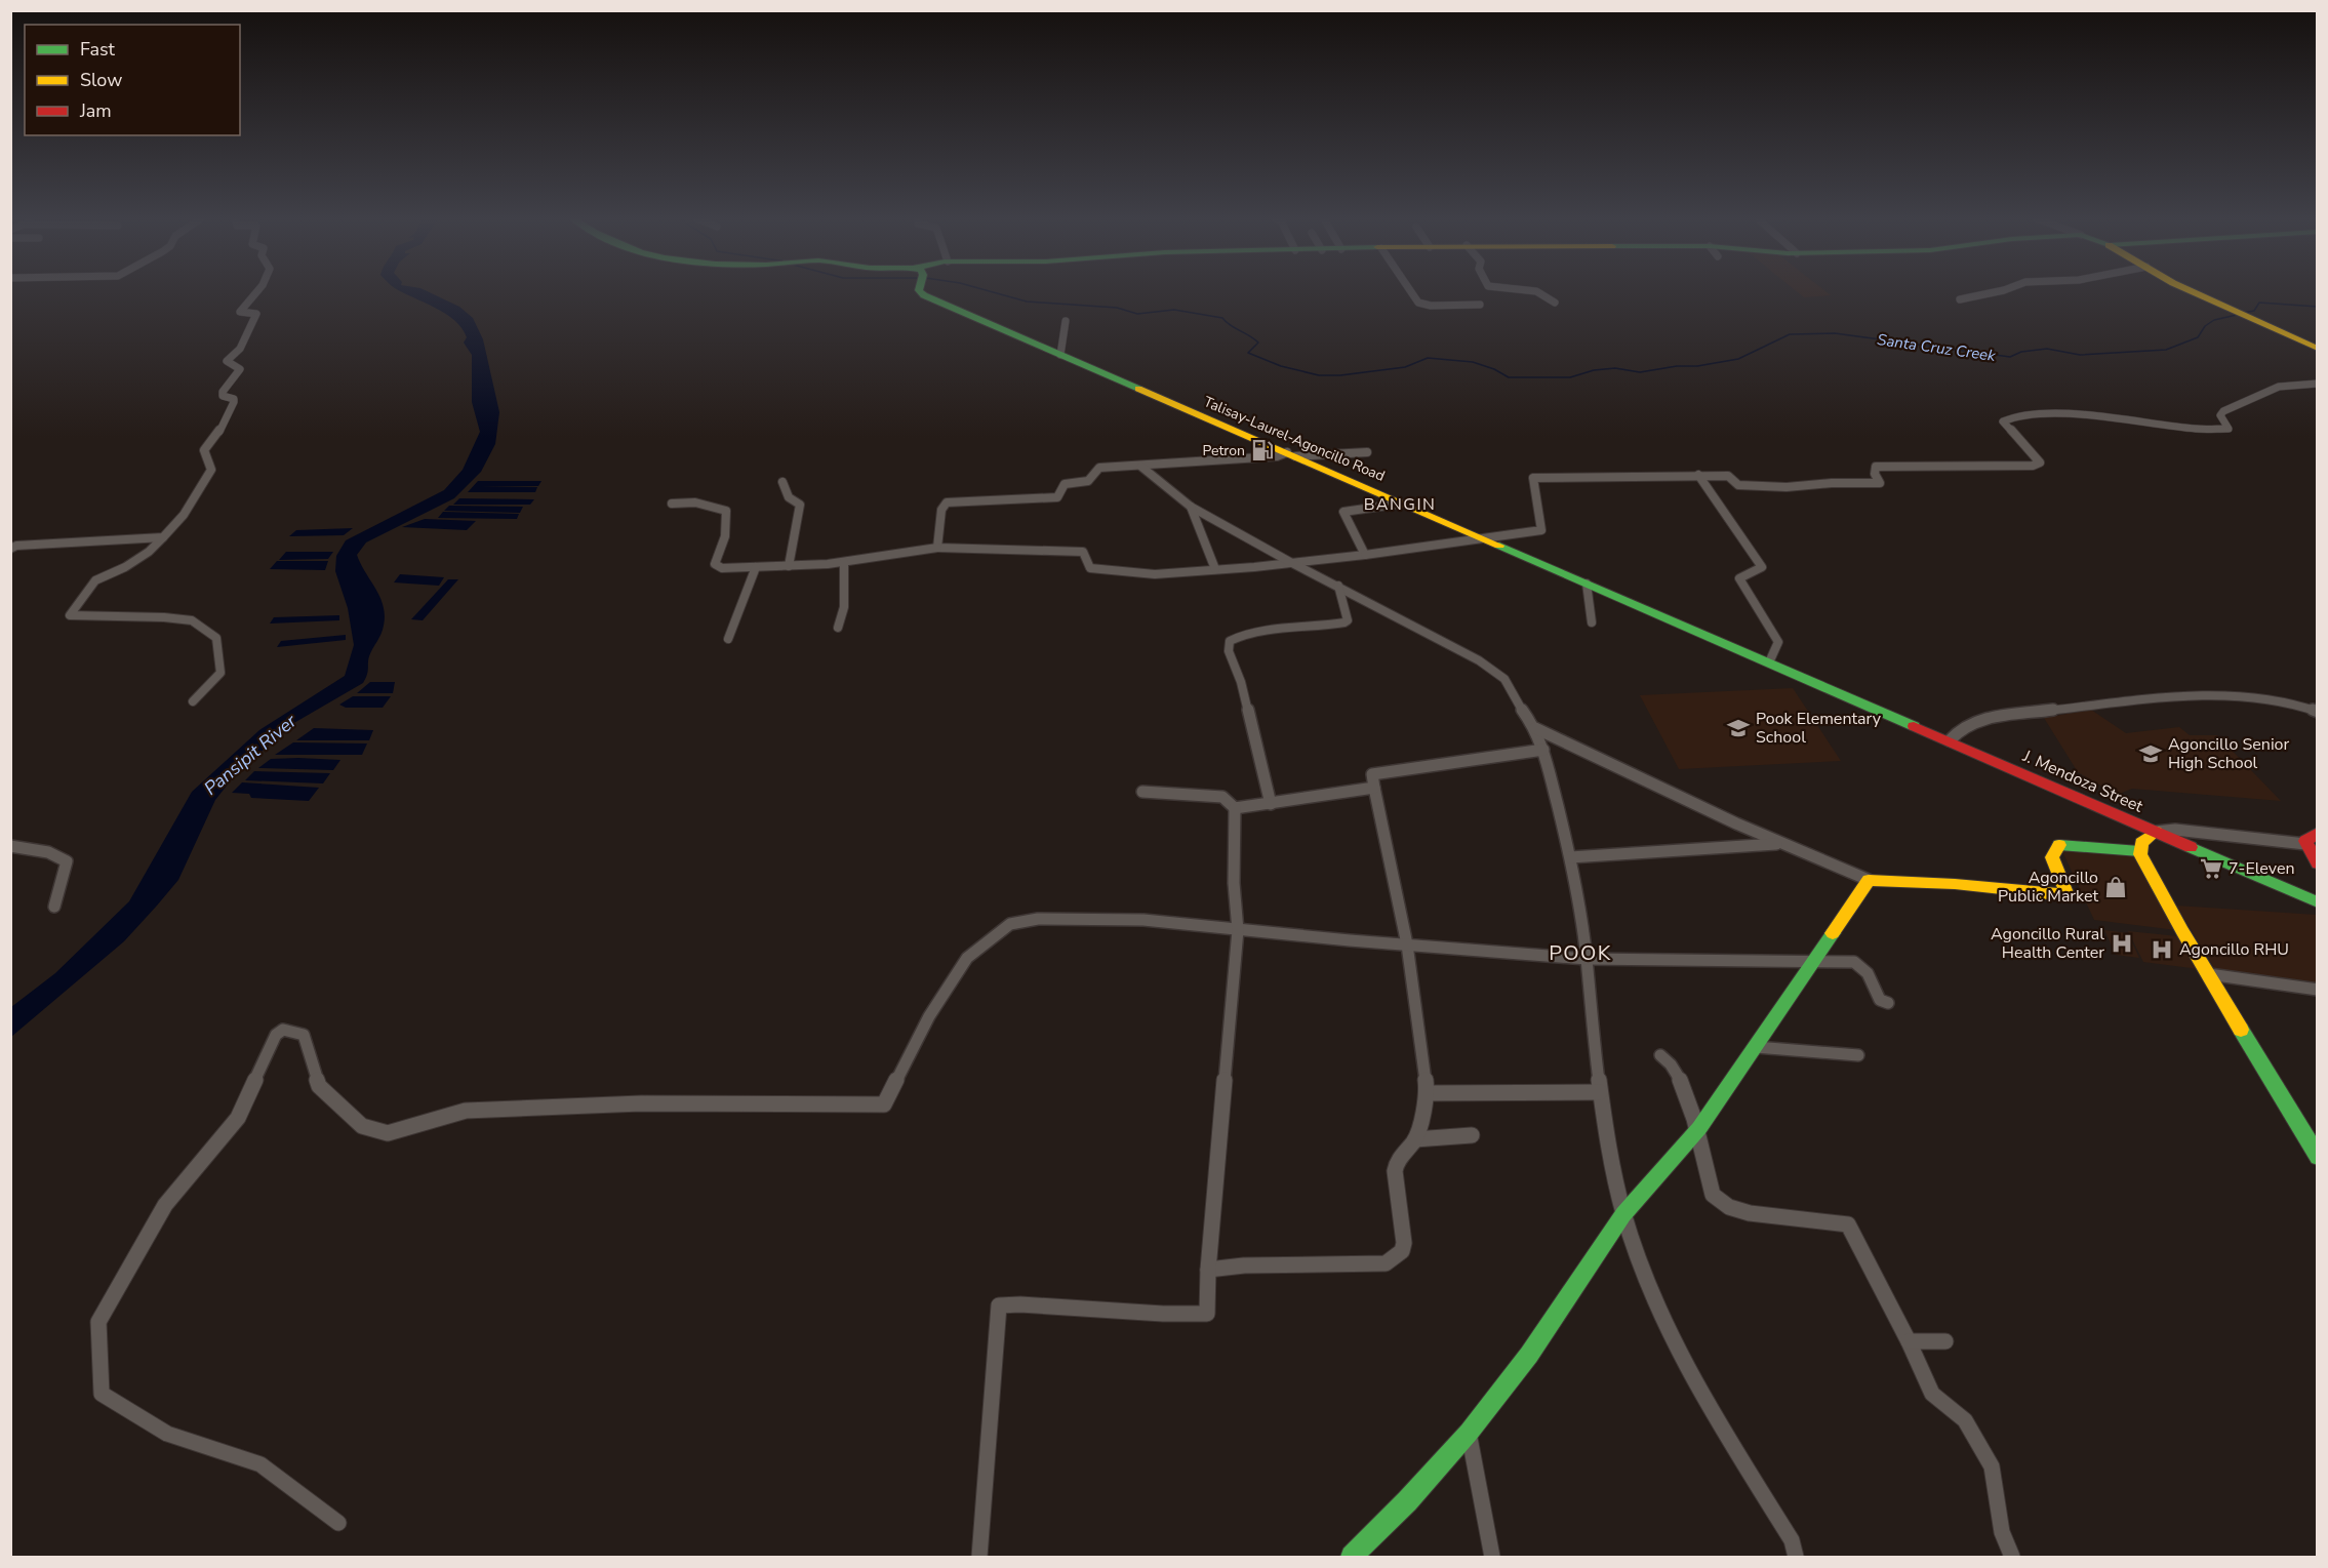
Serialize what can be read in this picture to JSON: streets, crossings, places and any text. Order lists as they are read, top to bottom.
{
  "streets": {
    "street": ["Talisay-Laurel-Agoncillo Road", "J. Mendoza Street"]
  },
  "crossings": [
    ["Talisay-Laurel-Agoncillo Road", "J. Mendoza Street"]
  ],
  "districts": ["BANGIN", "POOK"],
  "water": ["Santa Cruz Creek", "Pansipit River"],
  "places": {
    "fuel station": ["Petron"],
    "school or university": ["Pook Elementary School", "Agoncillo Senior High School"],
    "supermarket": ["7-Eleven"],
    "shop": ["Agoncillo Public Market"],
    "hospital": ["Agoncillo Rural Health Center", "Agoncillo RHU"]
  },
  "legend": ["Fast", "Slow", "Jam"]
}
